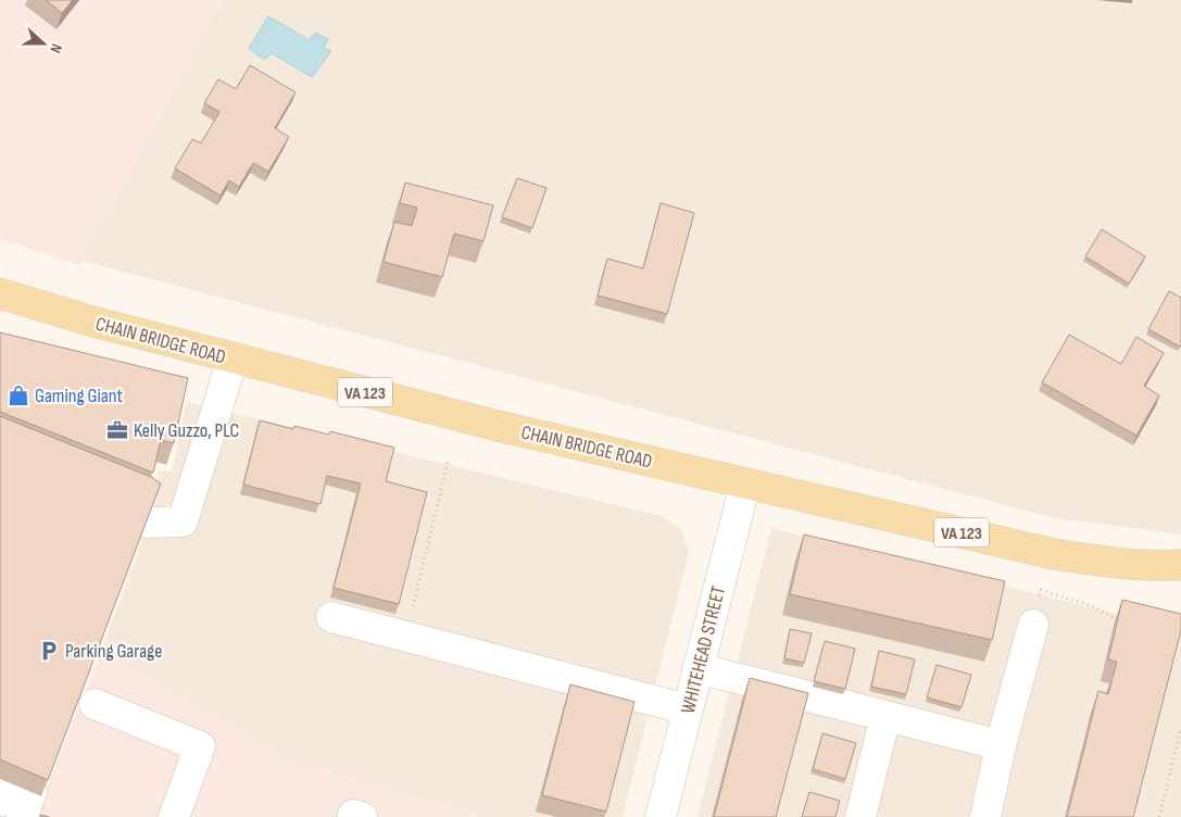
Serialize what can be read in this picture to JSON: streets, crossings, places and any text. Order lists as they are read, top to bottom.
{
  "streets": {
    "main road": ["CHAIN BRIDGE ROAD", "VA 123"],
    "street": ["WHITEHEAD STREET"]
  },
  "crossings": [
    ["CHAIN BRIDGE ROAD", "WHITEHEAD STREET"]
  ],
  "places": {
    "shop": ["Gaming Giant"],
    "office": ["Kelly Guzzo, PLC"],
    "parking": ["Parking Garage"]
  },
  "north": "right"
}
